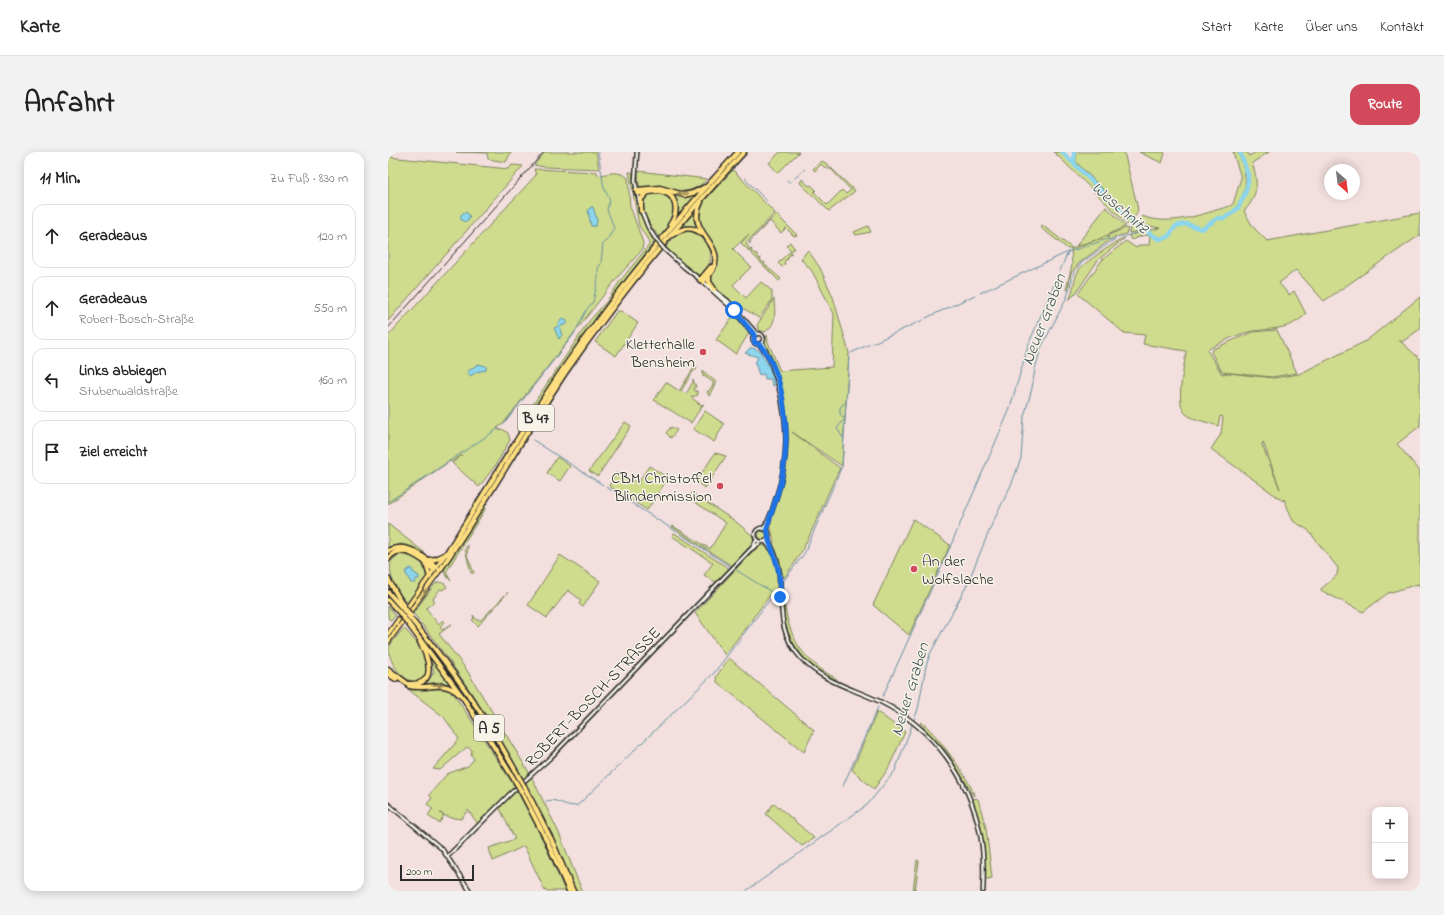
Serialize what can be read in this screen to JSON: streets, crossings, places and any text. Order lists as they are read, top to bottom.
{
  "streets": {
    "highway": ["B 47", "A 5"],
    "street": ["ROBERT-BOSCH-STRASSE"]
  },
  "water": ["Weschnitz", "Neuer Graben"],
  "places": ["Kletterhalle Bensheim", "CBM Christoffel Blindenmission", "An der Wolfslache"],
  "scale_bar": "200 m",
  "north": "bottom right",
  "page": {
    "header": "Karte",
    "nav": [
      "Start",
      "Karte",
      "Über uns",
      "Kontakt"
    ],
    "title": "Anfahrt",
    "buttons": "Route",
    "heading": ["11 Min.", "Zu Fuß · 830 m"],
    "list": [
      ["Geradeaus", "120 m"],
      ["Geradeaus", "Robert-Bosch-Straße", "550 m"],
      ["Links abbiegen", "Stubenwaldstraße", "160 m"],
      "Ziel erreicht"
    ],
    "map_buttons": ["+", "−"],
    "scale": "200 m"
  }
}
